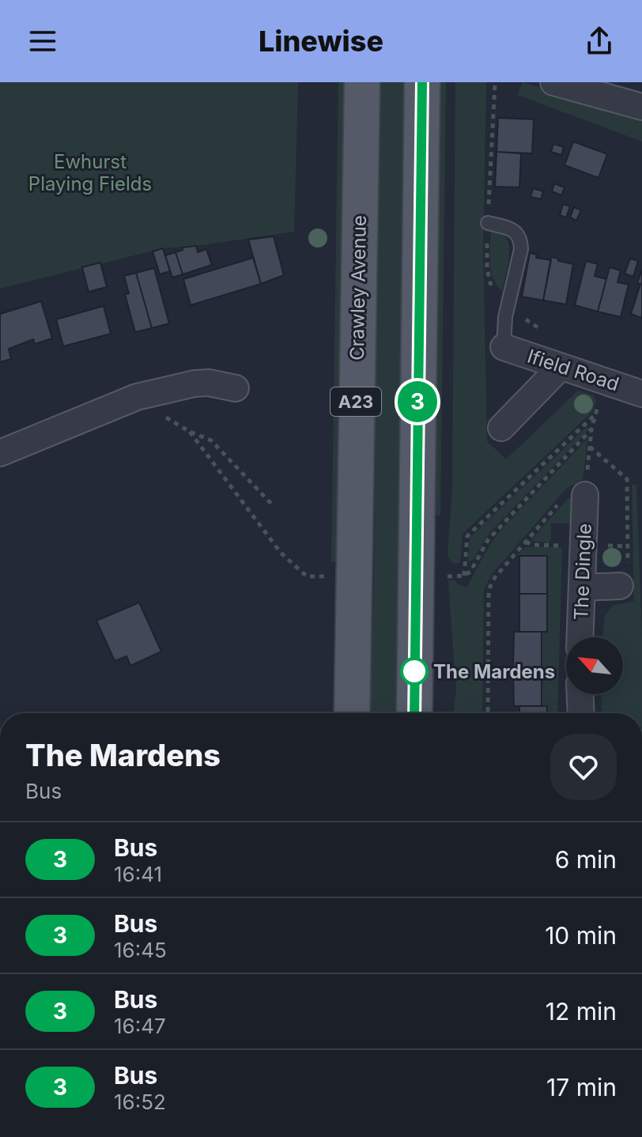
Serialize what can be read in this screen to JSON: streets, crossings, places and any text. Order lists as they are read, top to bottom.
{
  "streets": {
    "main road": ["Crawley Avenue", "A23"],
    "street": ["Ifield Road", "The Dingle"]
  },
  "parks": ["Ewhurst Playing Fields"],
  "places": ["The Mardens"],
  "lines": ["bus line 3"],
  "north": "top left",
  "page": {
    "header": "Linewise",
    "on_map": "3",
    "heading": ["The Mardens", "Bus"],
    "list": [
      {
        "mark": "3",
        "name": "Bus",
        "note": "16:41",
        "value": "6 min"
      },
      {
        "mark": "3",
        "name": "Bus",
        "note": "16:45",
        "value": "10 min"
      },
      {
        "mark": "3",
        "name": "Bus",
        "note": "16:47",
        "value": "12 min"
      },
      {
        "mark": "3",
        "name": "Bus",
        "note": "16:52",
        "value": "17 min"
      }
    ]
  }
}
